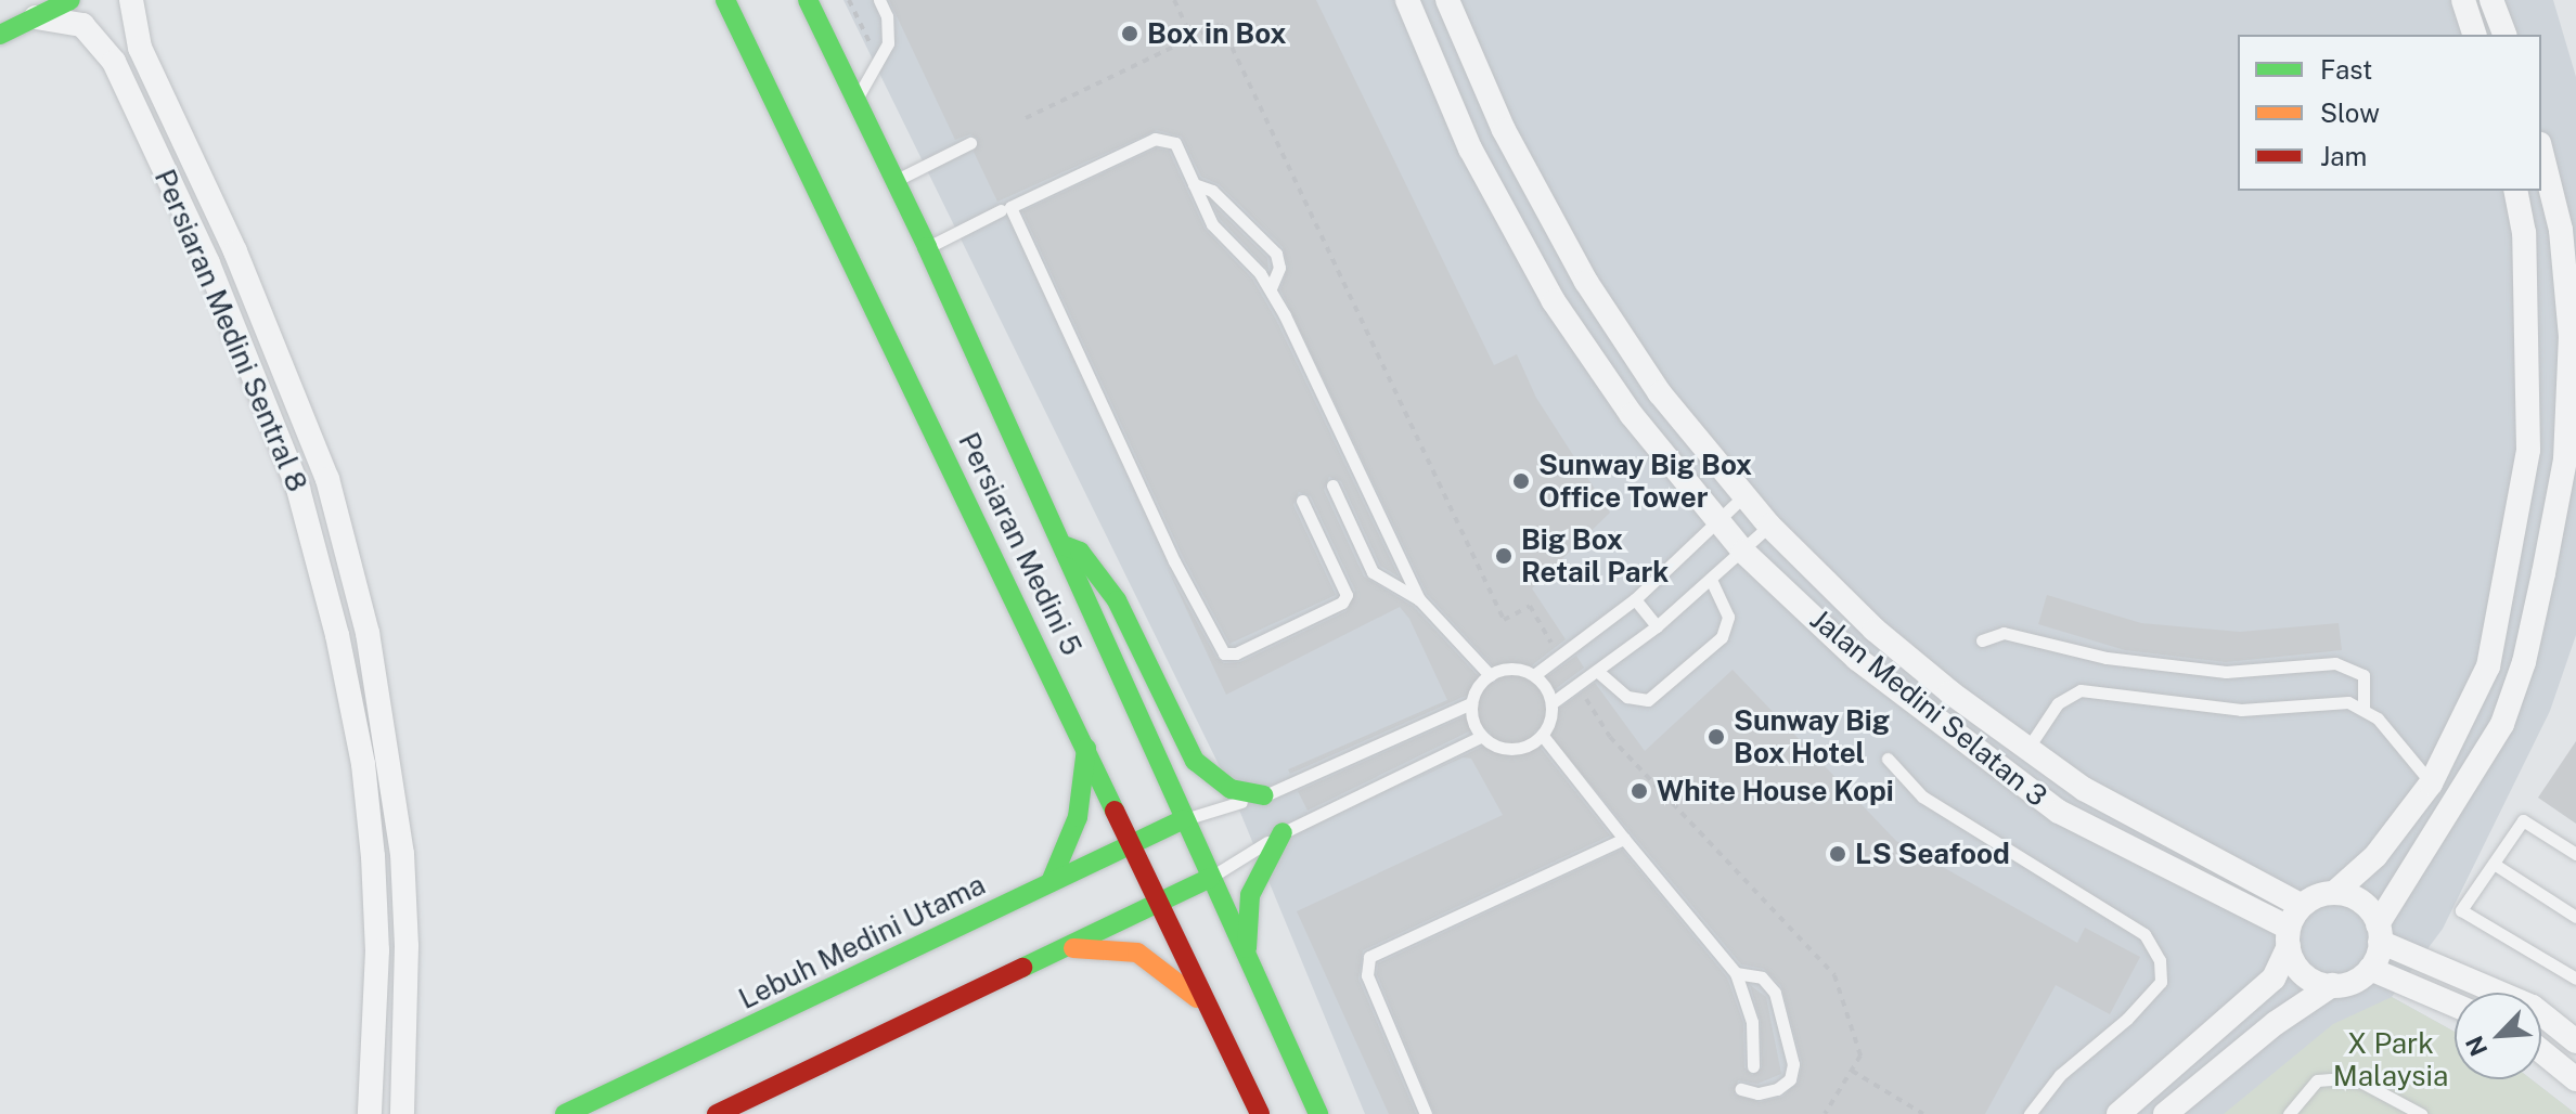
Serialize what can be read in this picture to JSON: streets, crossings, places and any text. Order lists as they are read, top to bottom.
{
  "streets": {
    "street": [
      "Persiaran Medini Sentral 8",
      "Persiaran Medini 5",
      "Jalan Medini Selatan 3",
      "Lebuh Medini Utama"
    ]
  },
  "crossings": [
    ["Persiaran Medini 5", "Lebuh Medini Utama"]
  ],
  "parks": ["X Park Malaysia"],
  "places": [
    "Box in Box",
    "Sunway Big Box Office Tower",
    "Big Box Retail Park",
    "Sunway Big Box Hotel",
    "White House Kopi",
    "LS Seafood"
  ],
  "legend": ["Fast", "Slow", "Jam"],
  "north": "bottom left"
}
